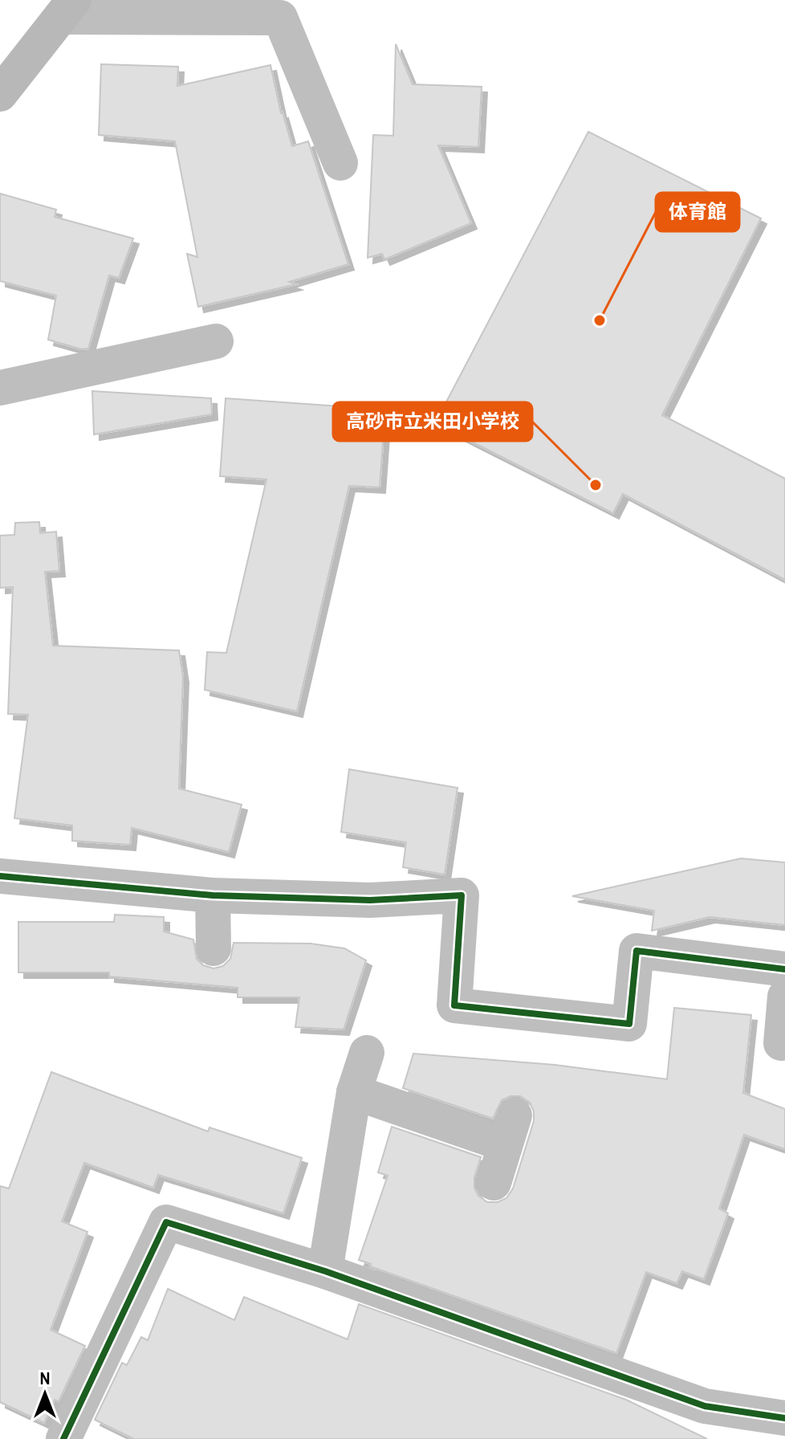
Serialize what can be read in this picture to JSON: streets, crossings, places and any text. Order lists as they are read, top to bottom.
{
  "places": ["体育館", "高砂市立米田小学校"],
  "north": "top"
}
